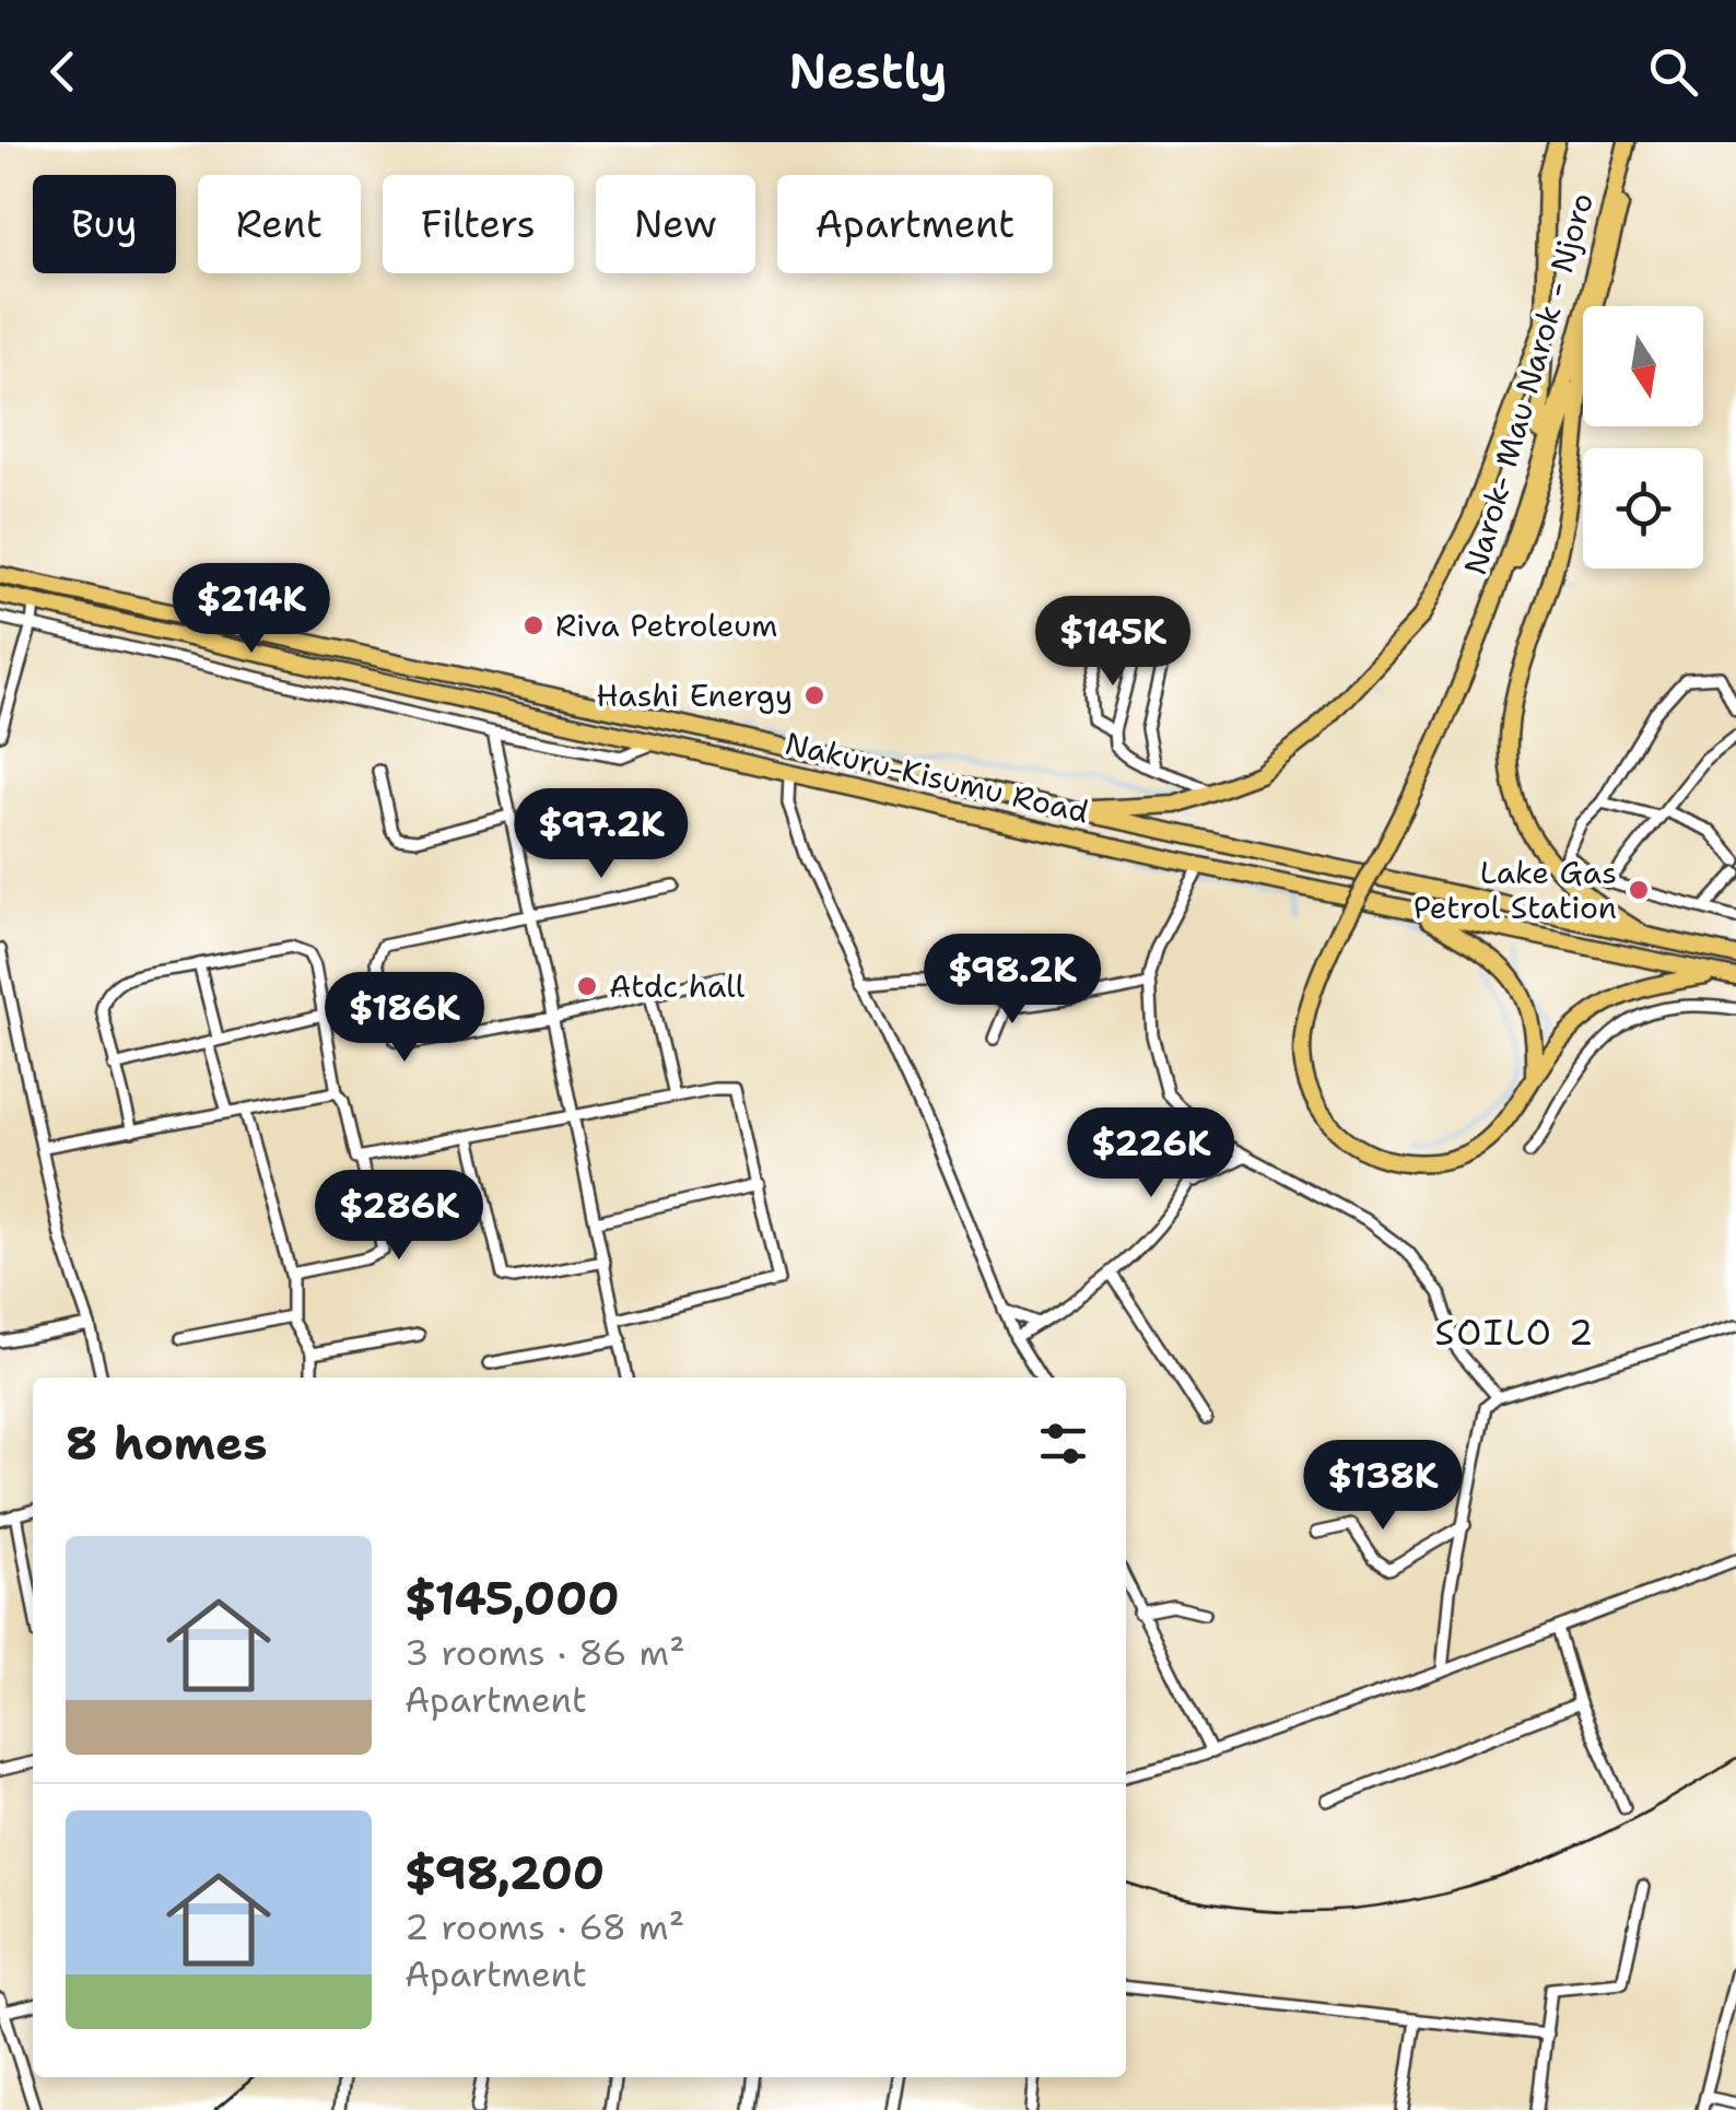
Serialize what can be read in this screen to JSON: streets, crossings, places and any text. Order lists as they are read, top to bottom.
{
  "streets": {
    "highway": ["Narok- Mau Narok - Njoro", "Nakuru-Kisumu Road"]
  },
  "crossings": [
    ["Narok- Mau Narok - Njoro", "Nakuru-Kisumu Road"]
  ],
  "districts": ["SOILO 2"],
  "places": [
    "Riva Petroleum",
    "Hashi Energy",
    "Lake Gas Petrol Station",
    "Atdc hall"
  ],
  "north": "bottom",
  "page": {
    "header": "Nestly",
    "chip": [
      "Buy",
      "Rent",
      "Filters",
      "New",
      "Apartment"
    ],
    "price": [
      "$214K",
      "$145K",
      "$97.2K",
      "$98.2K",
      "$186K",
      "$226K",
      "$286K",
      "$138K"
    ],
    "heading": "8 homes",
    "list": [
      {
        "name": "$145,000",
        "note": "3 rooms · 86 m² · Apartment"
      },
      {
        "name": "$98,200",
        "note": "2 rooms · 68 m² · Apartment"
      }
    ]
  }
}
